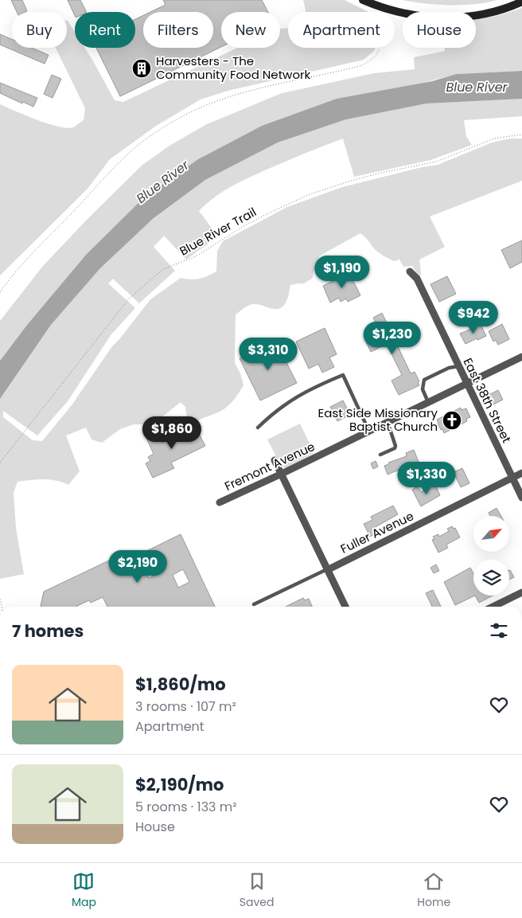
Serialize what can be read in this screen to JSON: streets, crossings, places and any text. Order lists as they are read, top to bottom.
{
  "streets": {
    "street": ["East 38th Street", "Fremont Avenue", "Fuller Avenue"],
    "path": ["Blue River Trail"]
  },
  "crossings": [
    ["East 38th Street", "Fremont Avenue"],
    ["East 38th Street", "Fuller Avenue"]
  ],
  "water": ["Blue River"],
  "places": {
    "building": ["Harvesters - The Community Food Network"],
    "church": ["East Side Missionary Baptist Church"]
  },
  "north": "top right",
  "page": {
    "chip": [
      "Buy",
      "Rent",
      "Filters",
      "New",
      "Apartment",
      "House"
    ],
    "price": [
      "$1,190",
      "$942",
      "$1,230",
      "$3,310",
      "$1,860",
      "$1,330",
      "$2,190"
    ],
    "heading": "7 homes",
    "list": [
      {
        "name": "$1,860/mo",
        "note": "3 rooms · 107 m² · Apartment"
      },
      {
        "name": "$2,190/mo",
        "note": "5 rooms · 133 m² · House"
      }
    ],
    "tabs": ["Map", "Saved", "Home"]
  }
}
